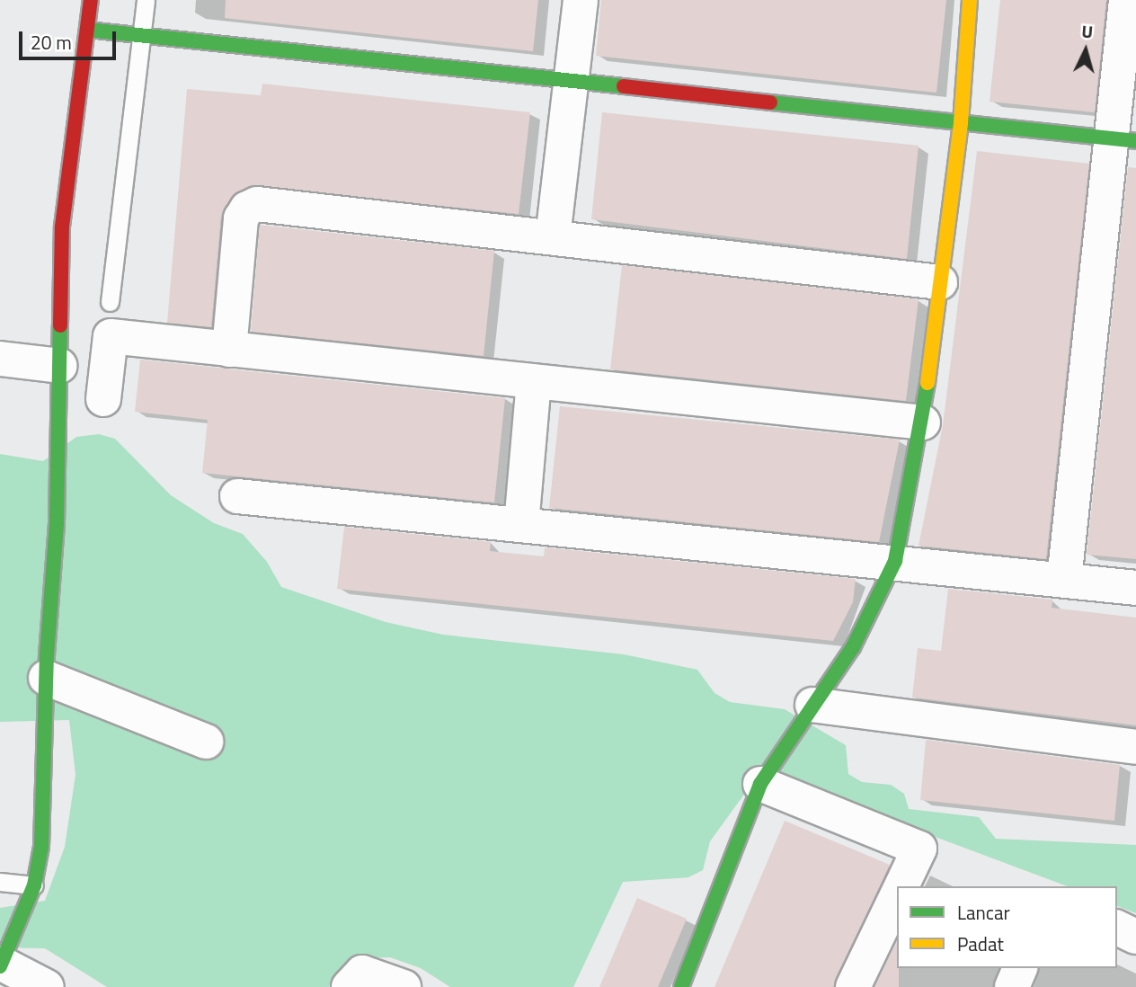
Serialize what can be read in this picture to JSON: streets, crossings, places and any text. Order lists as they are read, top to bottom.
{
  "legend": ["Lancar", "Padat"],
  "scale_bar": "20 m",
  "north": "top"
}
